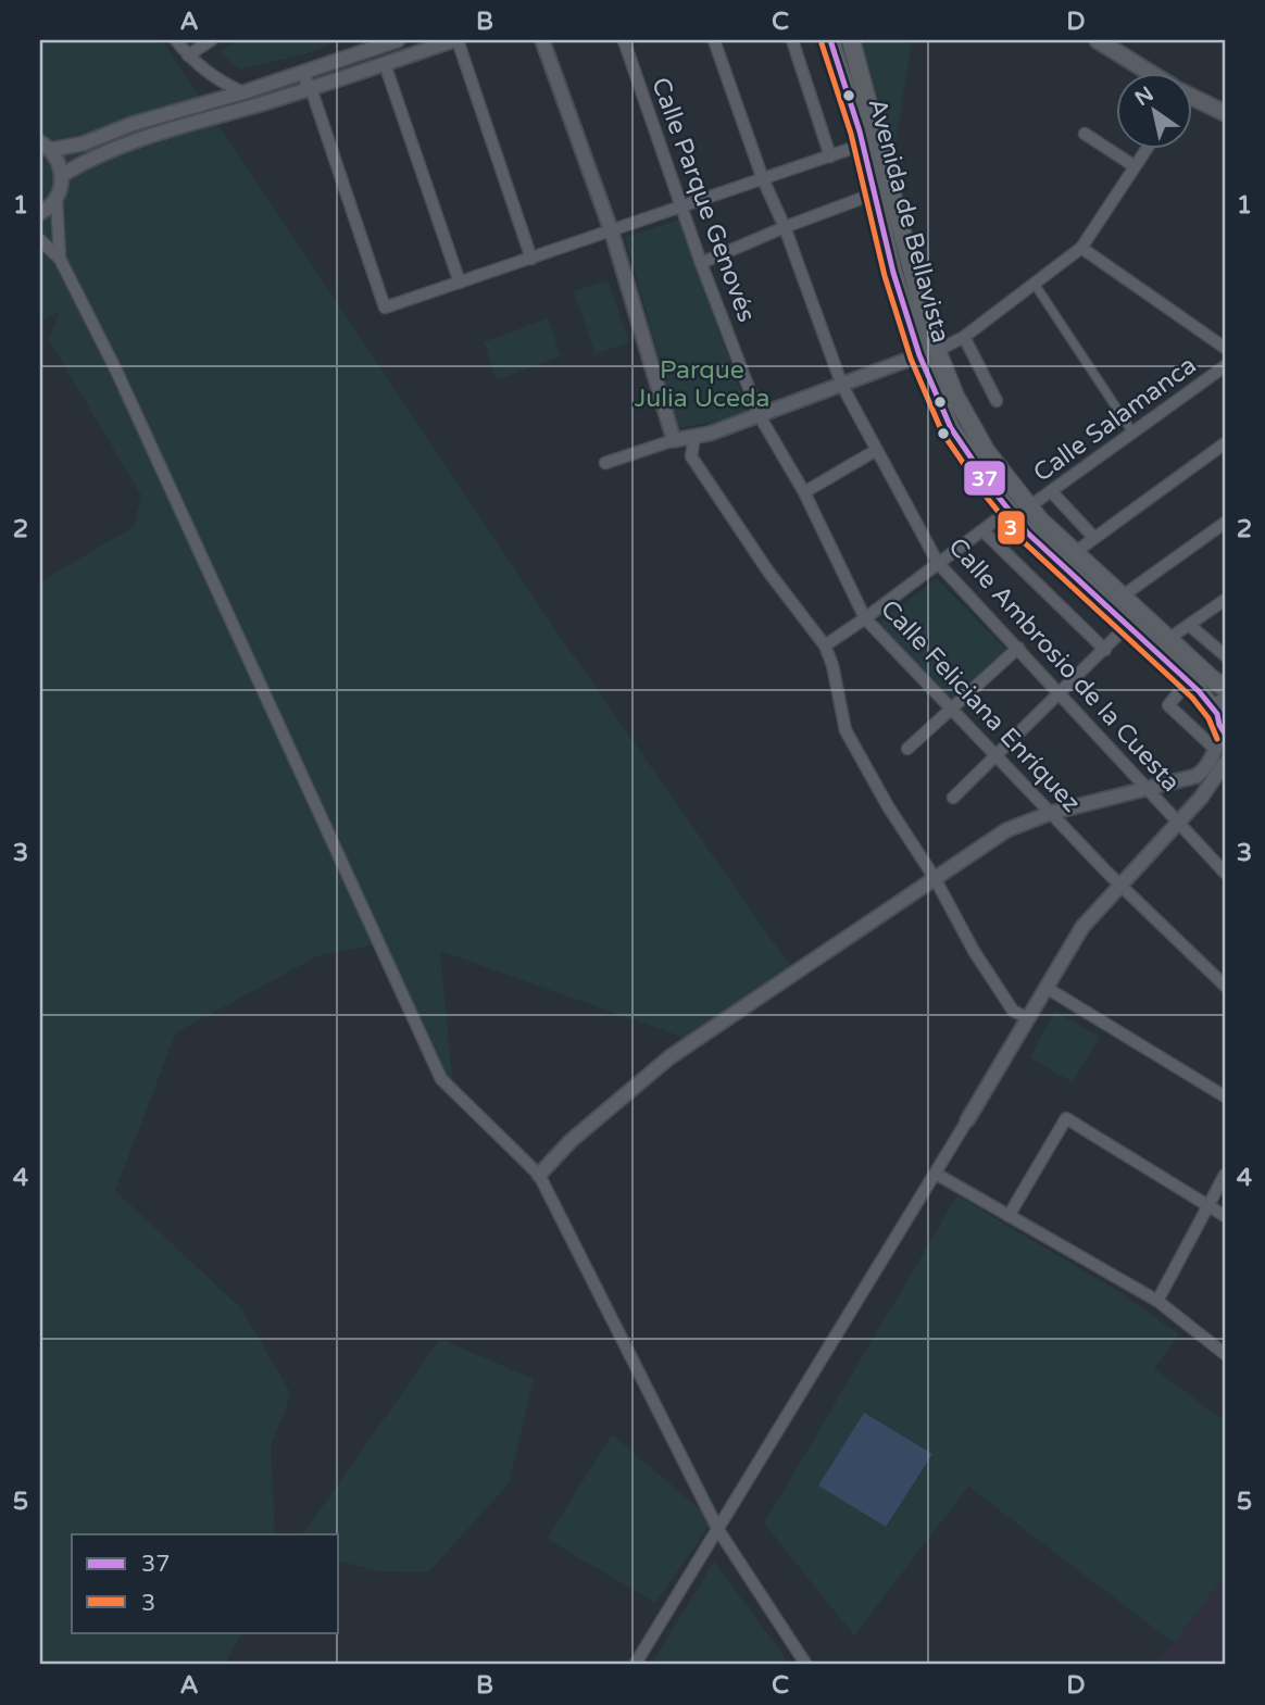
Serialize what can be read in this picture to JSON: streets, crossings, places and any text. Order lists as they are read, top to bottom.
{
  "streets": {
    "main road": ["Avenida de Bellavista"],
    "street": [
      "Calle Parque Genovés",
      "Calle Salamanca",
      "Calle Ambrosio de la Cuesta",
      "Calle Feliciana Enríquez"
    ]
  },
  "crossings": [
    ["Calle Parque Genovés", "Calle Feliciana Enríquez"],
    ["Avenida de Bellavista", "Calle Salamanca"]
  ],
  "parks": ["Parque Julia Uceda"],
  "lines": ["transit line 37", "transit line 3"],
  "legend": ["37", "3"],
  "north": "top left",
  "grid": {
    "columns": [
      "A",
      "B",
      "C",
      "D"
    ],
    "rows": [
      "1",
      "2",
      "3",
      "4",
      "5"
    ]
  }
}
